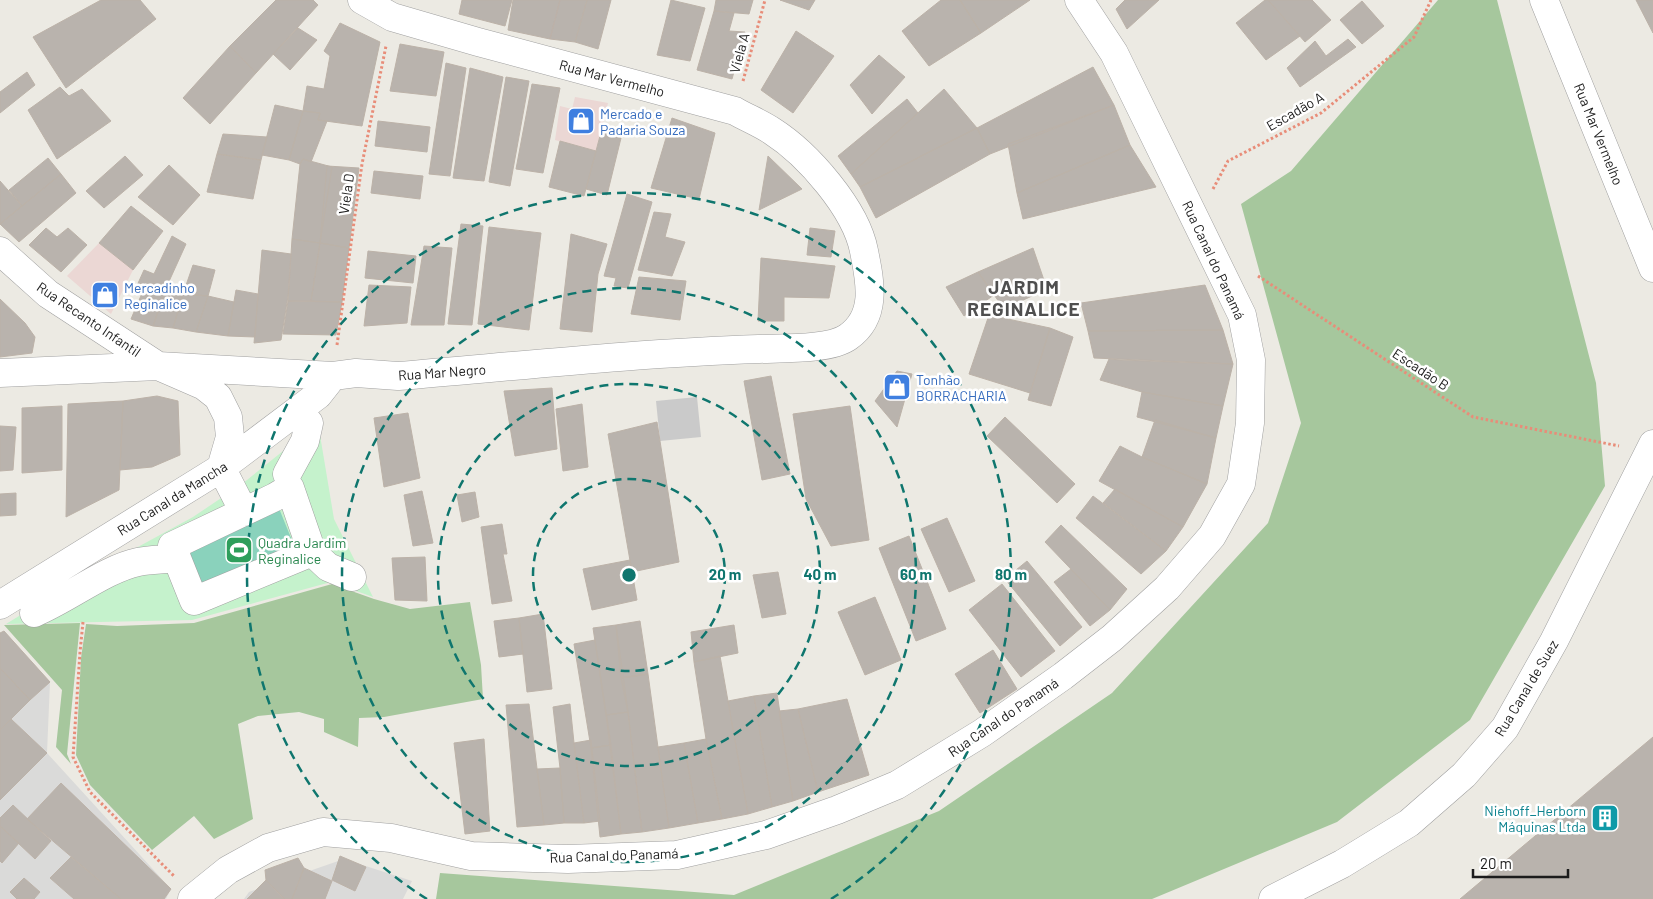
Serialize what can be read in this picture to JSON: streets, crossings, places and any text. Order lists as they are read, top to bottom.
{
  "streets": {
    "street": [
      "Rua Mar Vermelho",
      "Rua Canal do Panamá",
      "Rua Recanto Infantil",
      "Rua Mar Negro",
      "Rua Canal da Mancha",
      "Rua Canal de Suez"
    ],
    "path": [
      "Viela A",
      "Escadão A",
      "Viela D",
      "Escadão B"
    ]
  },
  "crossings": [
    ["Viela A", "Rua Mar Vermelho"],
    ["Rua Mar Vermelho", "Viela D"],
    ["Rua Mar Vermelho", "Rua Mar Negro"],
    ["Escadão A", "Rua Canal do Panamá"],
    ["Viela D", "Rua Mar Negro"],
    ["Viela D", "Rua Canal da Mancha"],
    ["Rua Recanto Infantil", "Rua Mar Negro"],
    ["Rua Recanto Infantil", "Rua Canal da Mancha"],
    ["Escadão B", "Rua Canal de Suez"],
    ["Rua Mar Negro", "Rua Canal da Mancha"]
  ],
  "districts": ["JARDIM REGINALICE"],
  "places": {
    "shop": ["Mercado e Padaria Souza", "Mercadinho Reginalice", "Tonhão BORRACHARIA"],
    "sports": ["Quadra Jardim Reginalice"],
    "building": ["Niehoff_Herborn Máquinas Ltda"]
  },
  "scale_bar": "20 m",
  "rings": [
    "20 m",
    "40 m",
    "60 m",
    "80 m"
  ]
}
